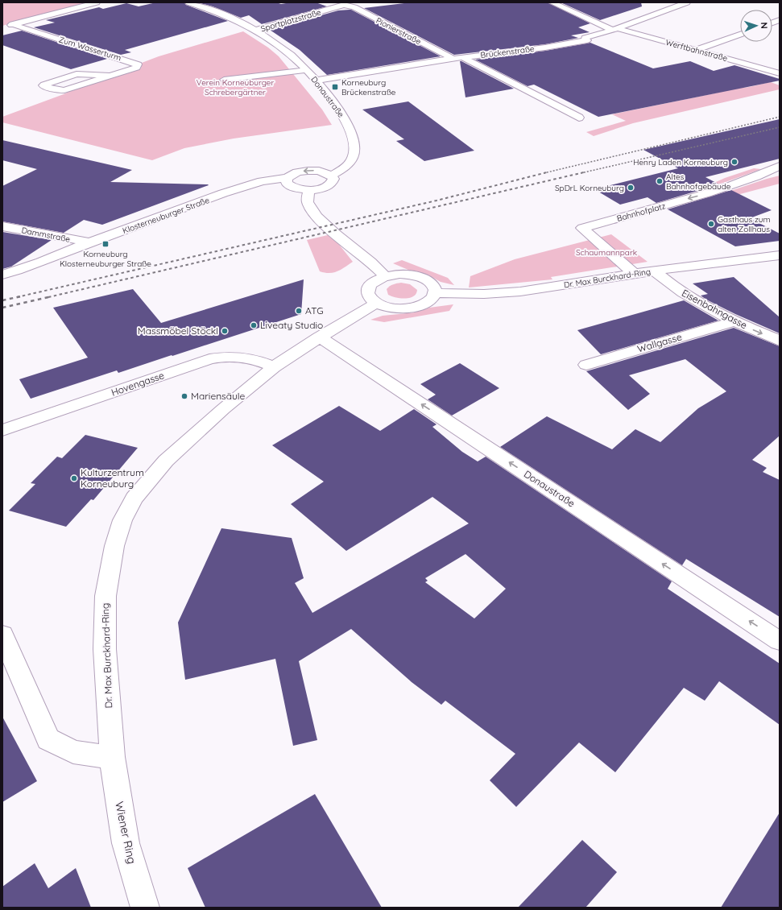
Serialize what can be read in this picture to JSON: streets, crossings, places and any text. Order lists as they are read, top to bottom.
{
  "streets": {
    "street": [
      "Sportplatzstraße",
      "Pionierstraße",
      "Zum Wasserturm",
      "Werftbahnstraße",
      "Brückenstraße",
      "Donaustraße",
      "Bahnhofplatz",
      "Klosterneuburger Straße",
      "Dammstraße",
      "Dr. Max Burckhard-Ring",
      "Eisenbahngasse",
      "Wallgasse",
      "Hovengasse",
      "Wiener Ring"
    ]
  },
  "crossings": [
    ["Sportplatzstraße", "Pionierstraße"],
    ["Sportplatzstraße", "Donaustraße"],
    ["Pionierstraße", "Brückenstraße"],
    ["Werftbahnstraße", "Brückenstraße"],
    ["Brückenstraße", "Donaustraße"],
    ["Donaustraße", "Klosterneuburger Straße"],
    ["Donaustraße", "Dr. Max Burckhard-Ring"],
    ["Bahnhofplatz", "Dr. Max Burckhard-Ring"],
    ["Klosterneuburger Straße", "Dammstraße"],
    ["Dr. Max Burckhard-Ring", "Eisenbahngasse"],
    ["Dr. Max Burckhard-Ring", "Hovengasse"],
    ["Dr. Max Burckhard-Ring", "Wiener Ring"],
    ["Eisenbahngasse", "Wallgasse"]
  ],
  "one_way": ["Donaustraße"],
  "parks": ["Verein Korneuburger Schrebergärtner", "Schaumannpark"],
  "places": {
    "transit": ["Korneuburg Brückenstraße", "Korneuburg Klosterneuburger Straße"],
    "other": [
      "Henry Laden Korneuburg",
      "Altes Bahnhofgebäude",
      "SpDrL Korneuburg",
      "Gasthaus zum alten Zollhaus",
      "ATG",
      "Liveaty Studio",
      "Massmöbel Stöckl",
      "Mariensäule",
      "Kulturzentrum Korneuburg"
    ]
  },
  "north": "right"
}
